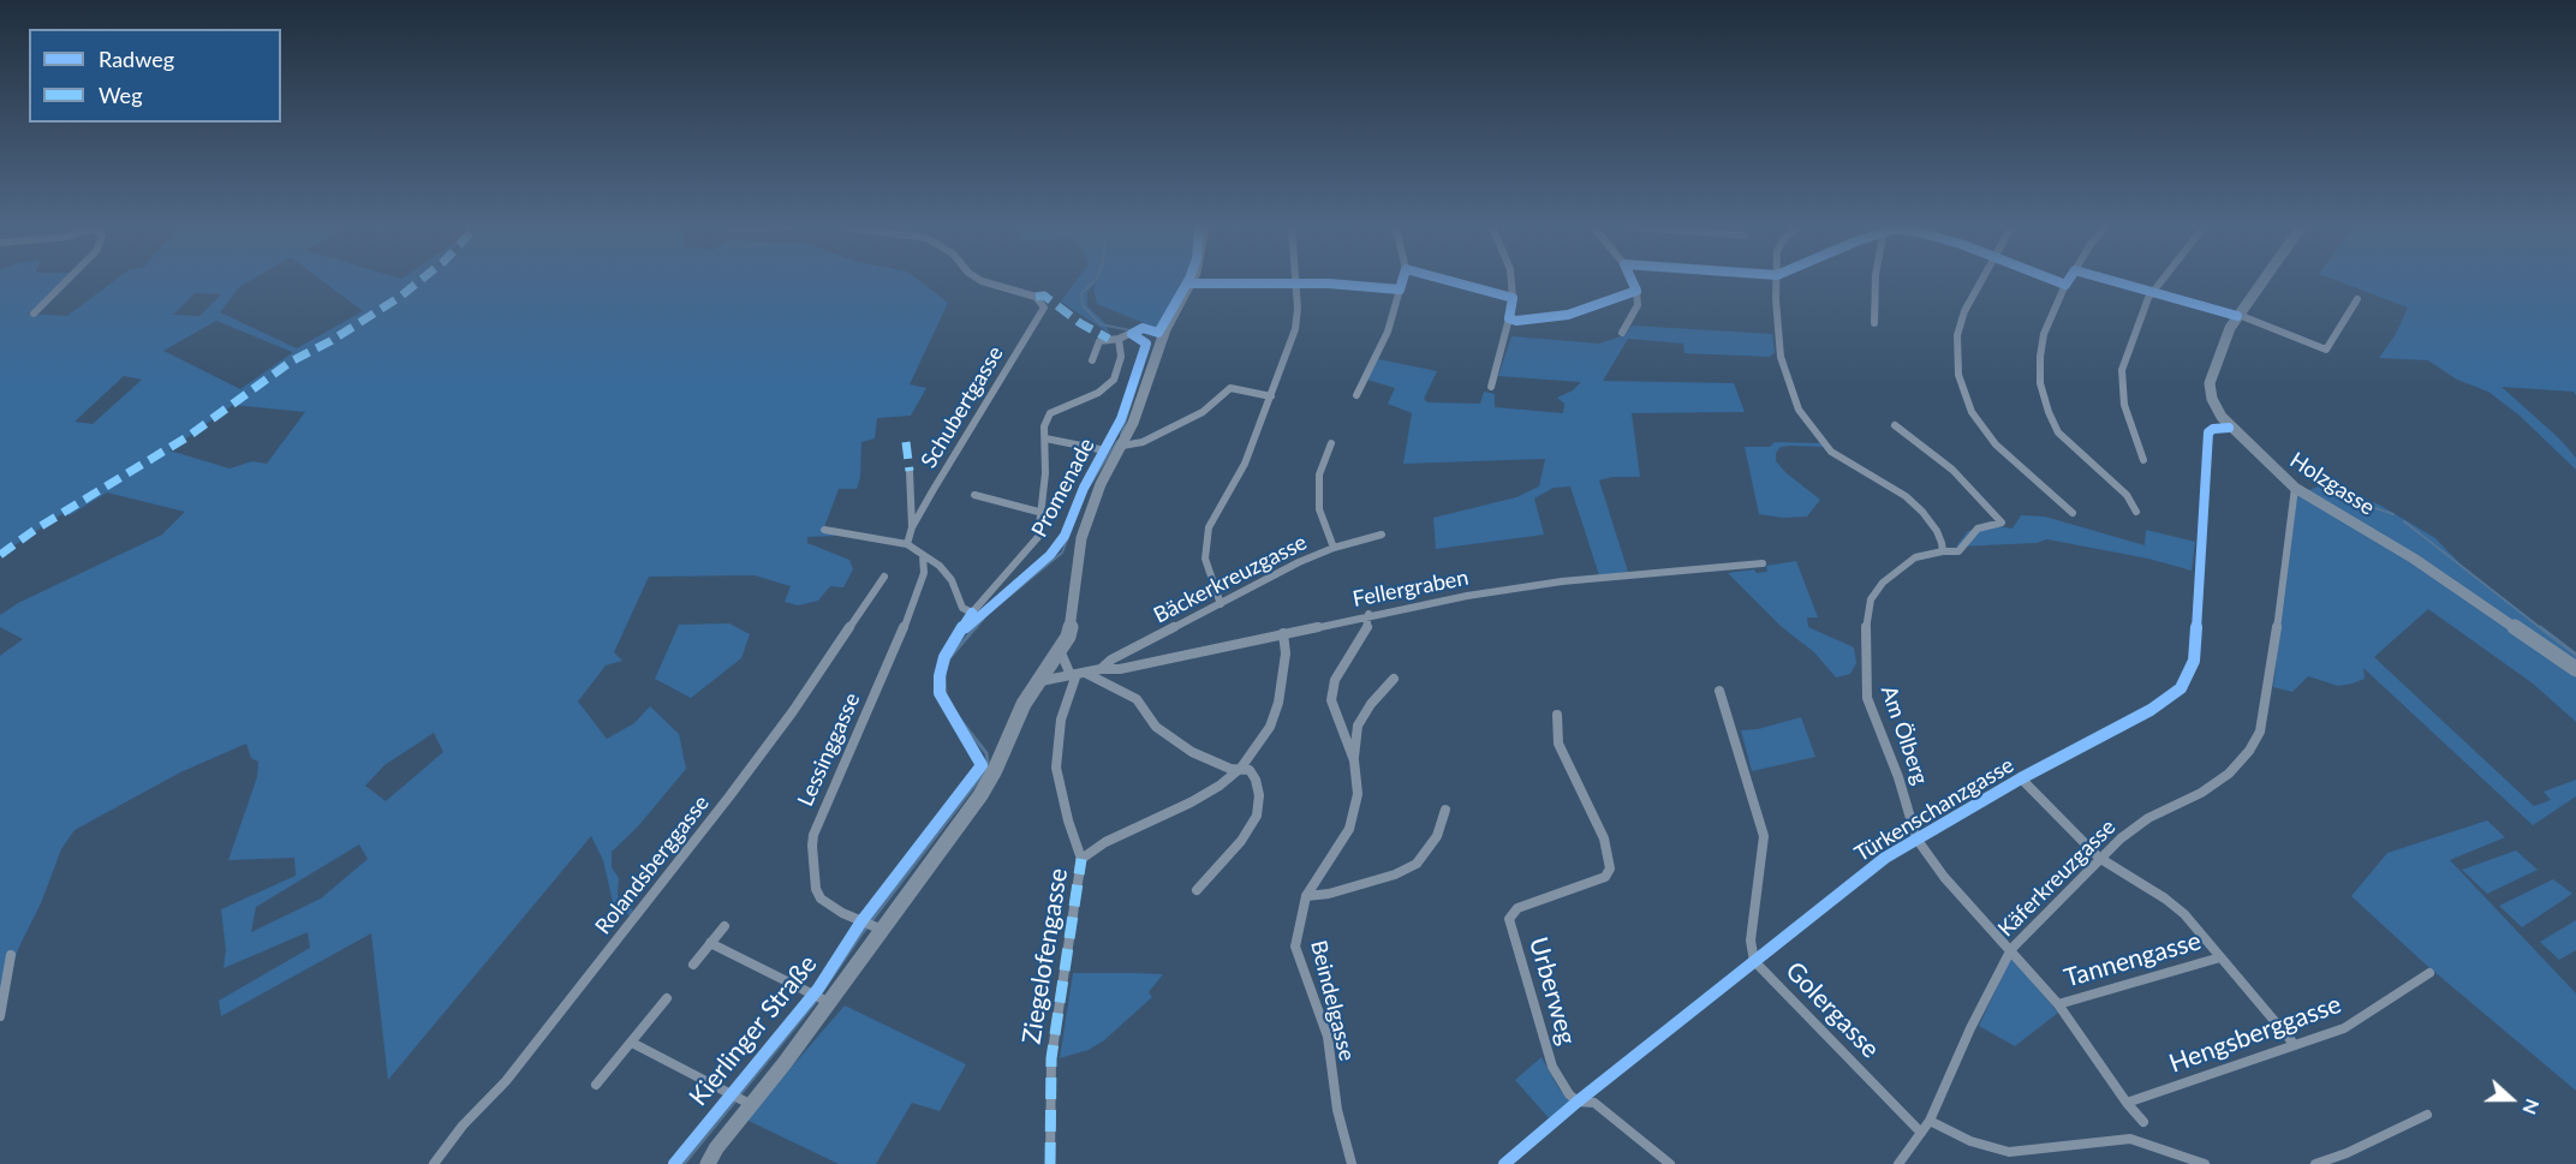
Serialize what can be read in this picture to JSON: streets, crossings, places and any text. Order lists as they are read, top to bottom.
{
  "streets": {
    "main road": ["Kierlinger Straße"],
    "street": [
      "Schubertgasse",
      "Holzgasse",
      "Bäckerkreuzgasse",
      "Fellergraben",
      "Am Ölberg",
      "Lessinggasse",
      "Türkenschanzgasse",
      "Rolandsberggasse",
      "Käferkreuzgasse",
      "Ziegelofengasse",
      "Tannengasse",
      "Urberweg",
      "Beindelgasse",
      "Golergasse",
      "Hengsberggasse"
    ],
    "cycle path": ["Promenade"]
  },
  "crossings": [
    ["Holzgasse", "Türkenschanzgasse"],
    ["Holzgasse", "Käferkreuzgasse"],
    ["Bäckerkreuzgasse", "Fellergraben"],
    ["Fellergraben", "Ziegelofengasse"],
    ["Fellergraben", "Beindelgasse"],
    ["Fellergraben", "Kierlinger Straße"],
    ["Am Ölberg", "Türkenschanzgasse"],
    ["Am Ölberg", "Käferkreuzgasse"],
    ["Am Ölberg", "Tannengasse"],
    ["Am Ölberg", "Hengsberggasse"],
    ["Lessinggasse", "Kierlinger Straße"],
    ["Türkenschanzgasse", "Urberweg"],
    ["Türkenschanzgasse", "Golergasse"],
    ["Käferkreuzgasse", "Golergasse"]
  ],
  "legend": ["Radweg", "Weg"],
  "north": "right"
}
